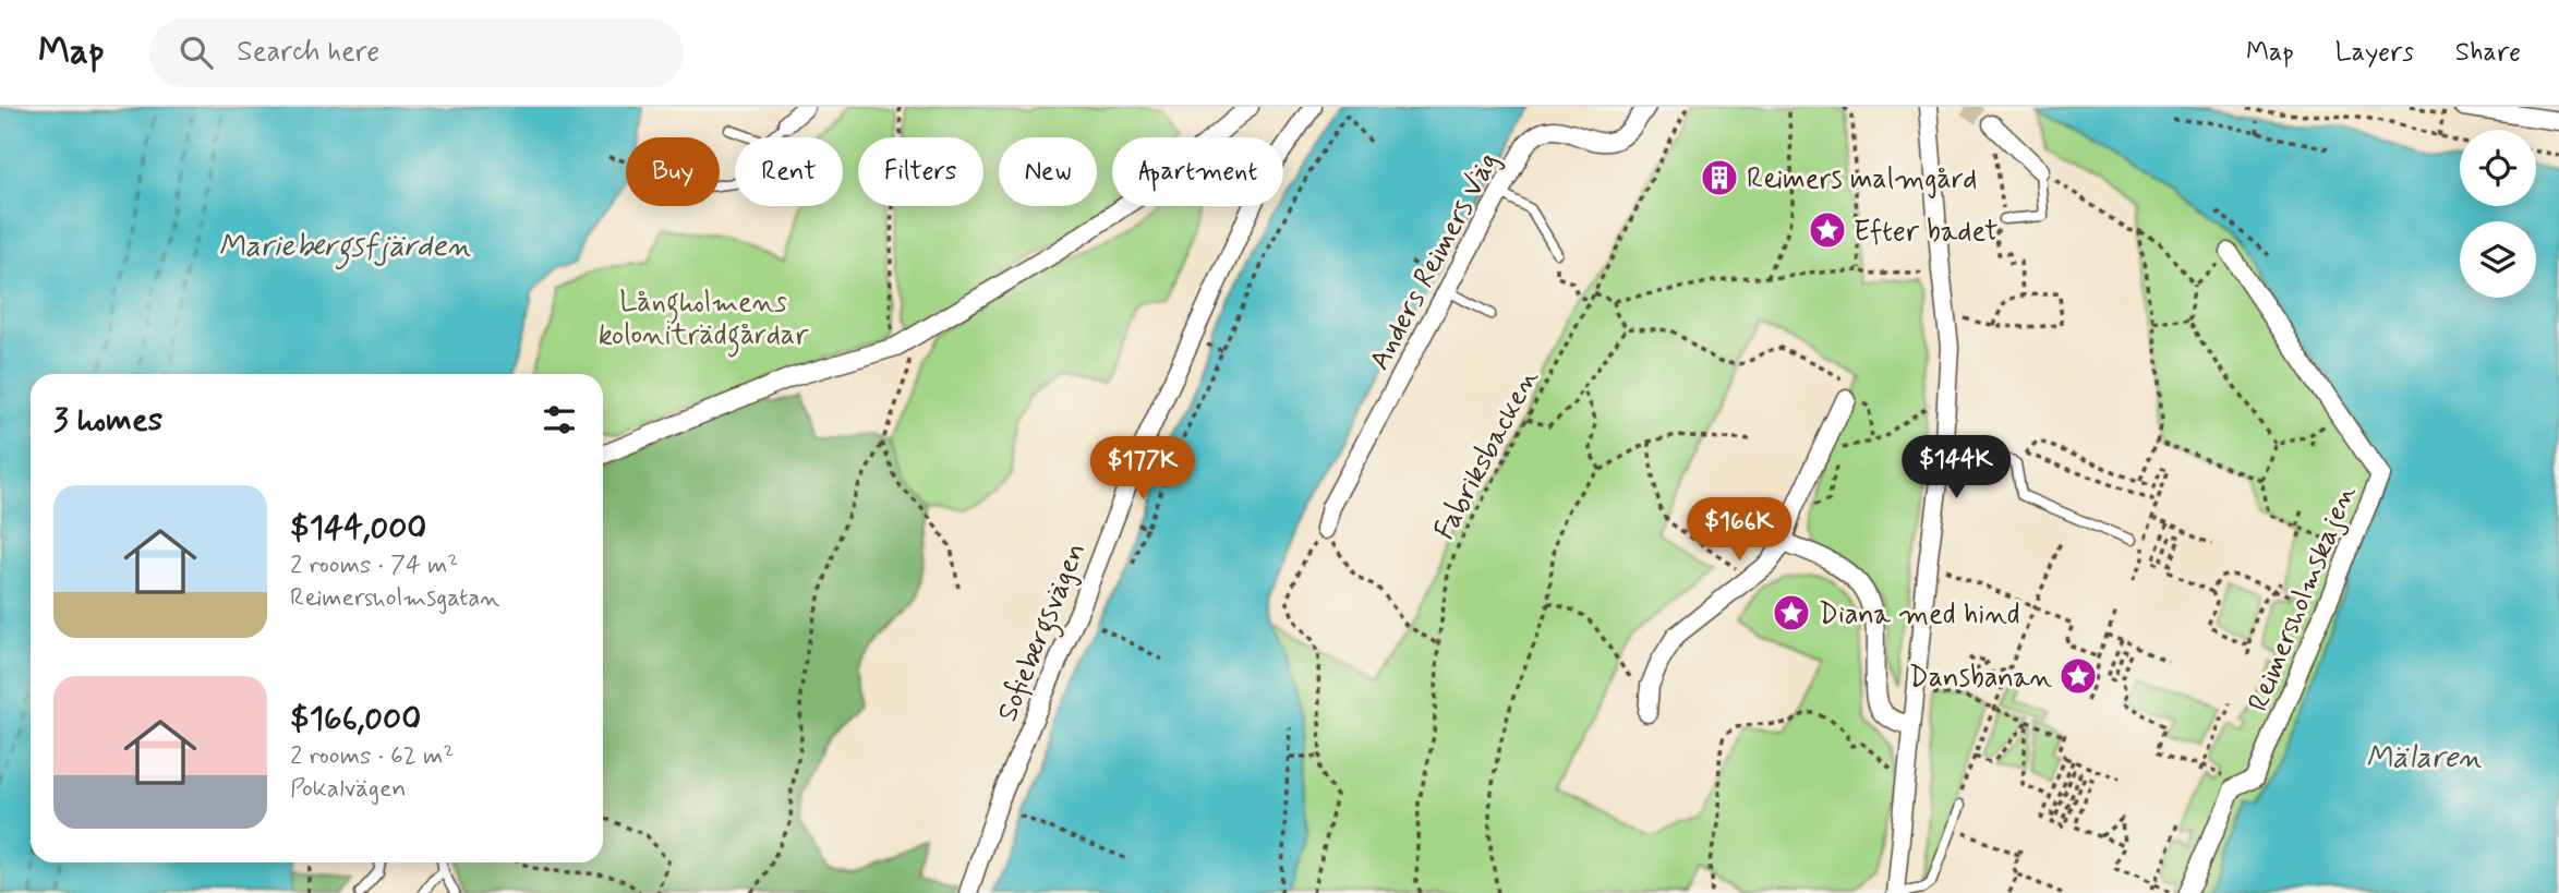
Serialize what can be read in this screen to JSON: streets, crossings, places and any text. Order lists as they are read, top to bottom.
{
  "streets": {
    "street": ["Anders Reimers Väg", "Reimersholmskajen", "Sofiebergsvägen"],
    "path": ["Fabriksbacken"]
  },
  "water": ["Mariebergsfjärden", "Mälaren"],
  "parks": ["Långholmens koloniträdgårdar"],
  "places": {
    "building": ["Reimers malmgård"],
    "place": ["Efter badet", "Diana med hind", "Dansbanan"]
  },
  "page": {
    "header": "Map",
    "search": "Search here",
    "nav": ["Map", "Layers", "Share"],
    "chip": [
      "Buy",
      "Rent",
      "Filters",
      "New",
      "Apartment"
    ],
    "heading": "3 homes",
    "price": ["$144K", "$177K", "$166K"],
    "list": [
      {
        "name": "$144,000",
        "note": "2 rooms · 74 m² · Reimersholmsgatan"
      },
      {
        "name": "$166,000",
        "note": "2 rooms · 62 m² · Pokalvägen"
      }
    ]
  }
}
